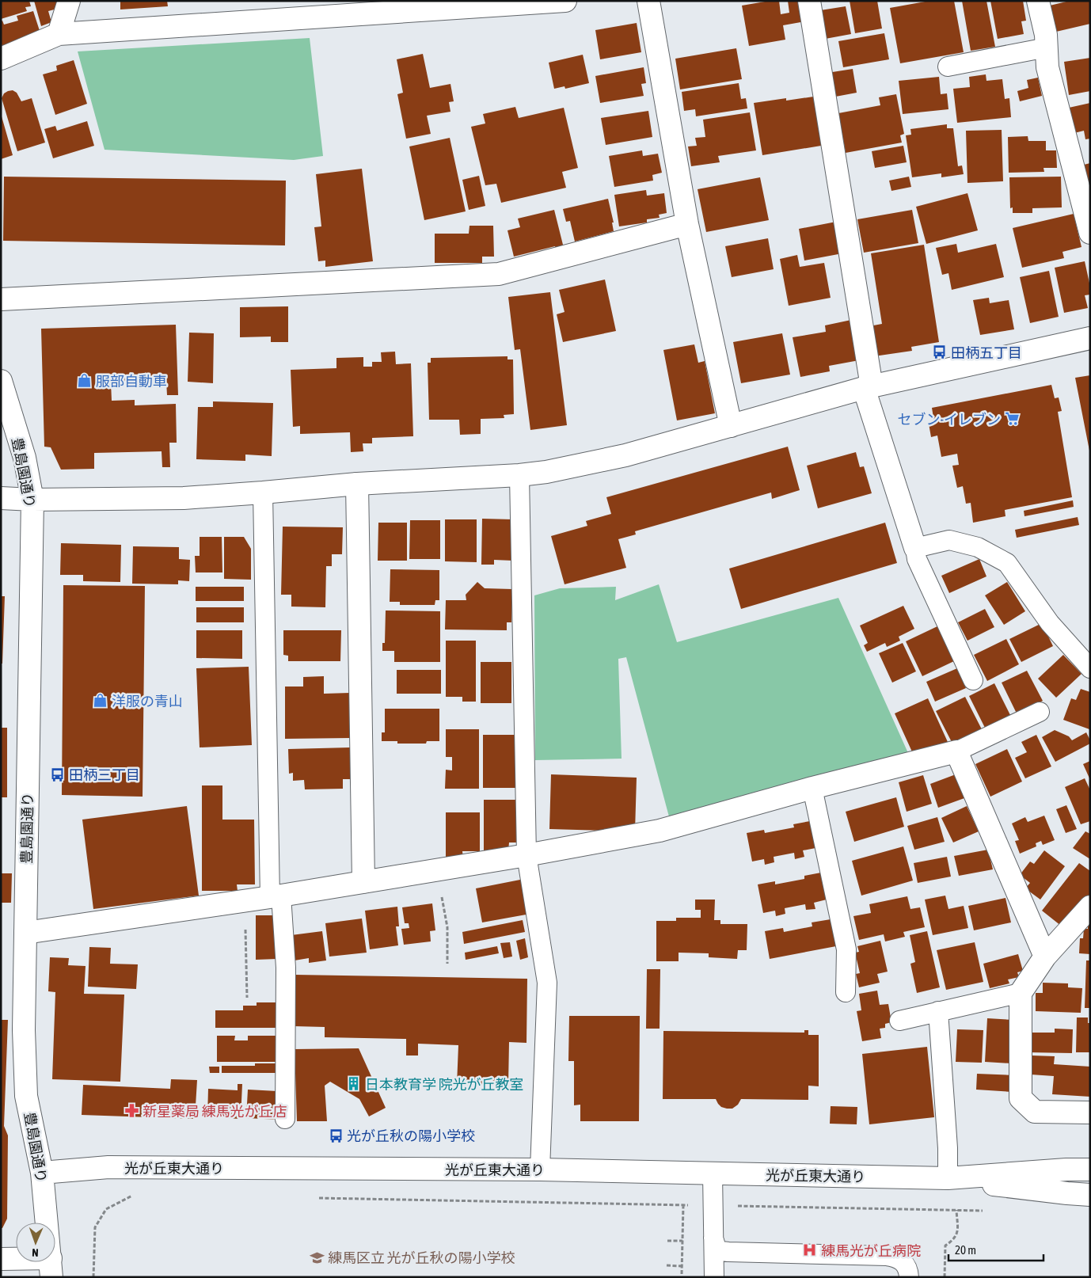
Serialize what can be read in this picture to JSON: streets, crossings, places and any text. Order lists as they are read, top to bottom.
{
  "streets": {
    "street": ["豊島園通り", "光が丘東大通り"]
  },
  "crossings": [
    ["豊島園通り", "光が丘東大通り"]
  ],
  "places": {
    "bus stop": ["田柄五丁目", "田柄三丁目", "光が丘秋の陽小学校"],
    "shop": ["服部自動車", "洋服の青山"],
    "supermarket": ["セブン-イレブン"],
    "building": ["日本教育学 院光が丘教室"],
    "pharmacy": ["新星薬局 練馬光が丘店"],
    "hospital": ["練馬光が丘病院"],
    "school or university": ["練馬区立 光が丘秋の陽小学校"]
  },
  "scale_bar": "20 m",
  "north": "bottom"
}
